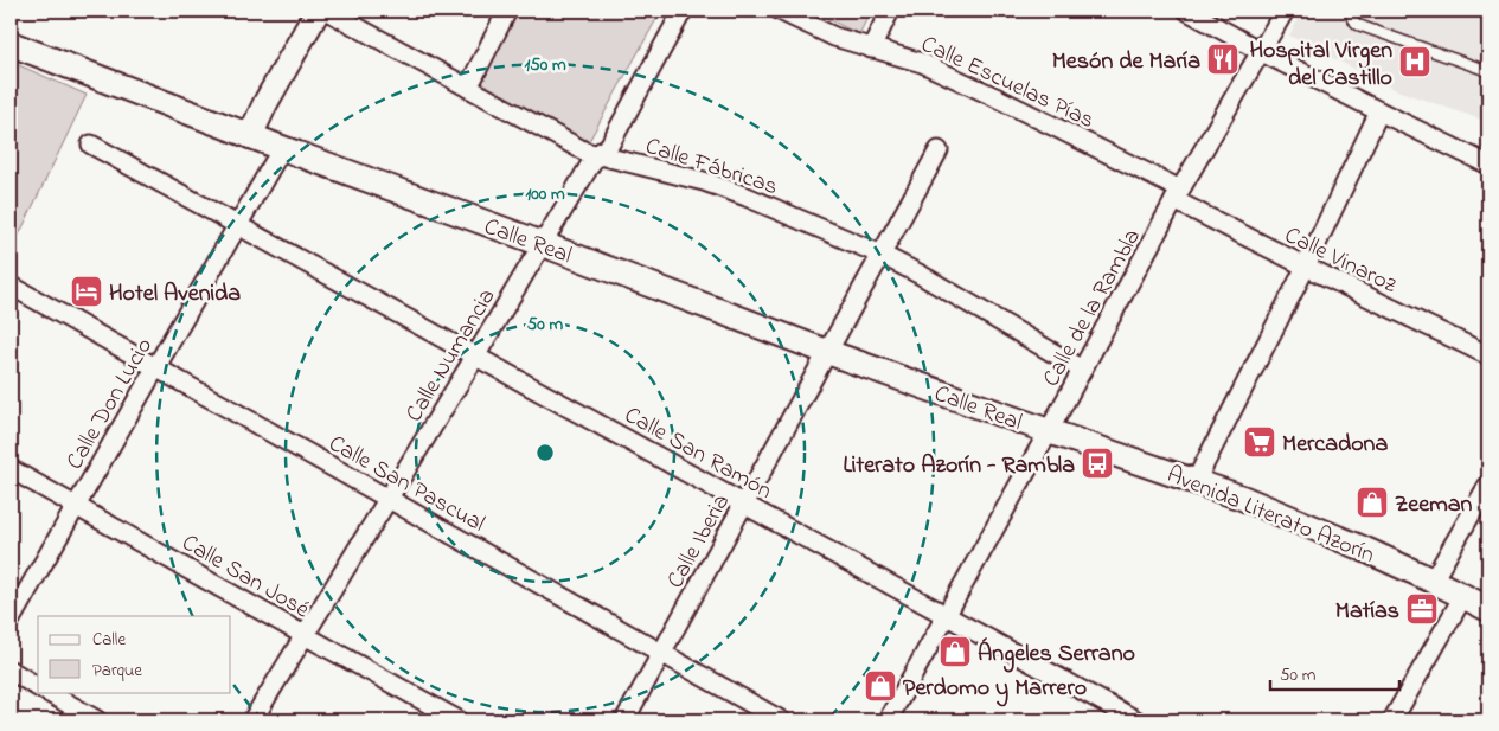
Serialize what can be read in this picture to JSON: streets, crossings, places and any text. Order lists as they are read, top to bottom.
{
  "streets": {
    "main road": ["Calle Real", "Avenida Literato Azorín"],
    "street": [
      "Calle Escuelas Pías",
      "Calle Fábricas",
      "Calle Vinaroz",
      "Calle de la Rambla",
      "Calle Numancia",
      "Calle Don Lucio",
      "Calle San Ramón",
      "Calle San Pascual",
      "Calle Iberia",
      "Calle San José"
    ]
  },
  "crossings": [
    ["Calle Escuelas Pías", "Calle Vinaroz"],
    ["Calle Escuelas Pías", "Calle de la Rambla"],
    ["Calle Fábricas", "Calle de la Rambla"],
    ["Calle Fábricas", "Calle Numancia"],
    ["Calle Fábricas", "Calle Iberia"],
    ["Calle Real", "Calle de la Rambla"],
    ["Calle Real", "Calle Numancia"],
    ["Calle Real", "Calle Don Lucio"],
    ["Calle Real", "Avenida Literato Azorín"],
    ["Calle Real", "Calle Iberia"],
    ["Calle Vinaroz", "Calle de la Rambla"],
    ["Calle de la Rambla", "Calle San Ramón"],
    ["Calle de la Rambla", "Avenida Literato Azorín"],
    ["Calle Numancia", "Calle San Ramón"],
    ["Calle Numancia", "Calle San Pascual"],
    ["Calle Numancia", "Calle San José"],
    ["Calle Don Lucio", "Calle San Ramón"],
    ["Calle Don Lucio", "Calle San Pascual"],
    ["Calle Don Lucio", "Calle San José"],
    ["Calle San Ramón", "Calle Iberia"],
    ["Calle San Pascual", "Calle Iberia"]
  ],
  "places": {
    "restaurant": ["Mesón de María"],
    "hospital": ["Hospital Virgen del Castillo"],
    "hotel": ["Hotel Avenida"],
    "supermarket": ["Mercadona"],
    "bus stop": ["Literato Azorín - Rambla"],
    "shop": ["Zeeman", "Ángeles Serrano", "Perdomo y Marrero"],
    "office": ["Matías"]
  },
  "legend": ["Calle", "Parque"],
  "scale_bar": "50 m",
  "rings": ["150 m", "100 m", "50 m"]
}
